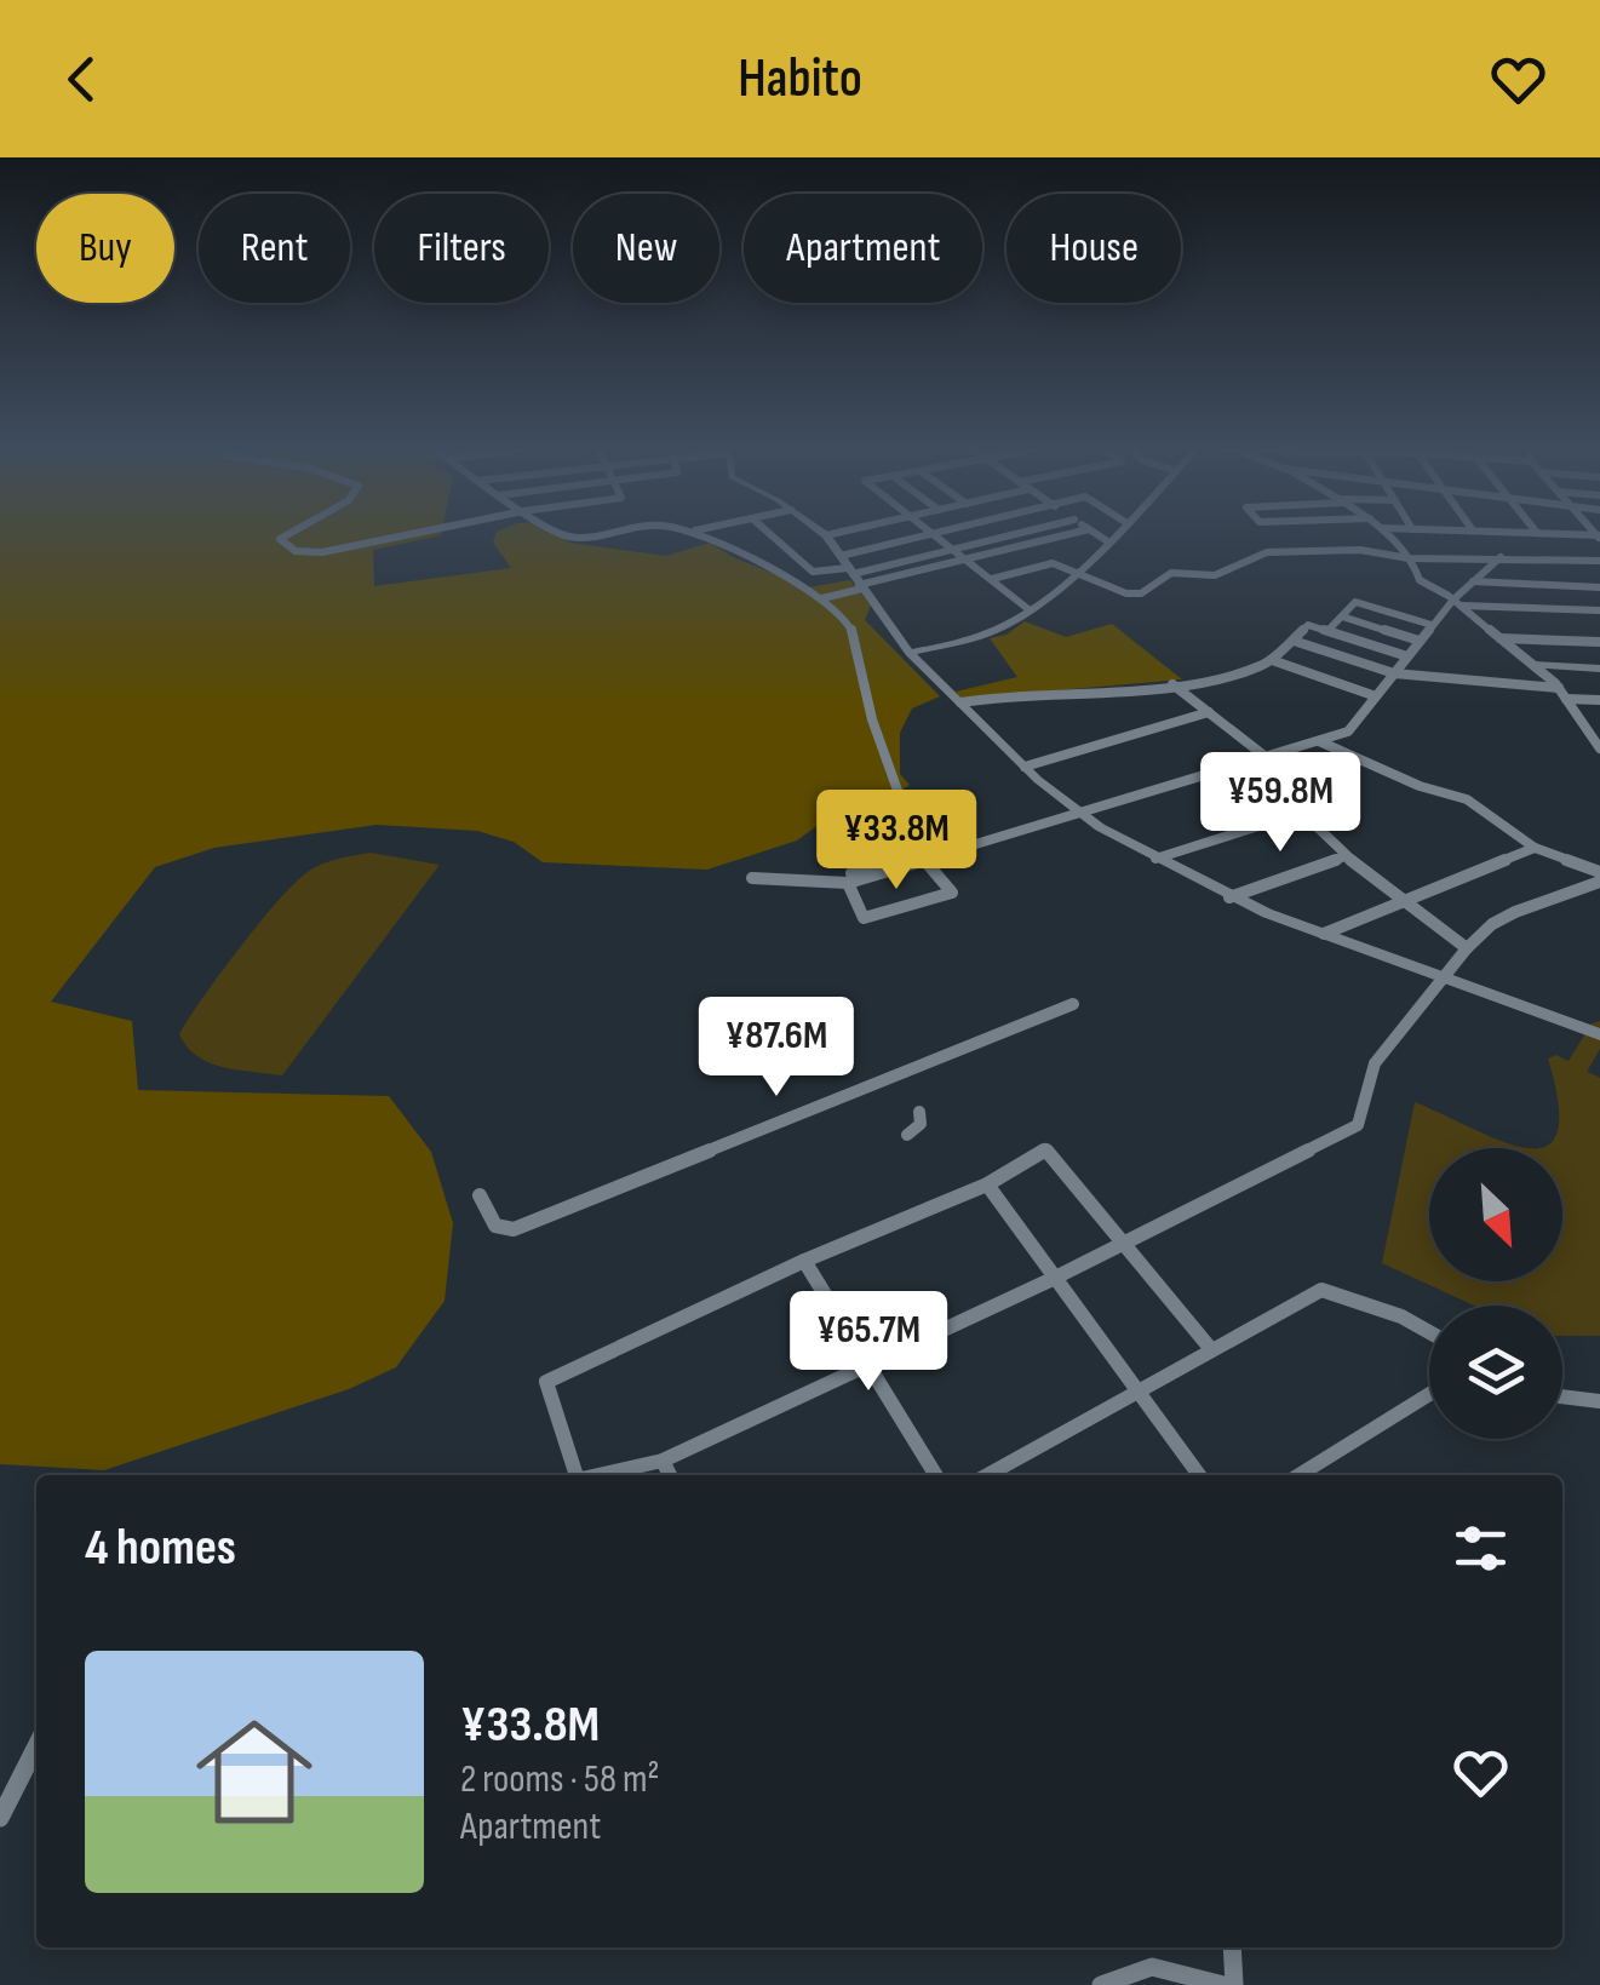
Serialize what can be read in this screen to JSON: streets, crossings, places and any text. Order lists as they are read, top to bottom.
{
  "north": "bottom right",
  "page": {
    "header": "Habito",
    "chip": [
      "Buy",
      "Rent",
      "Filters",
      "New",
      "Apartment",
      "House"
    ],
    "price": [
      "¥59.8M",
      "¥33.8M",
      "¥87.6M",
      "¥65.7M"
    ],
    "heading": "4 homes",
    "list": [
      {
        "name": "¥33.8M",
        "note": "2 rooms · 58 m² · Apartment"
      }
    ]
  }
}
